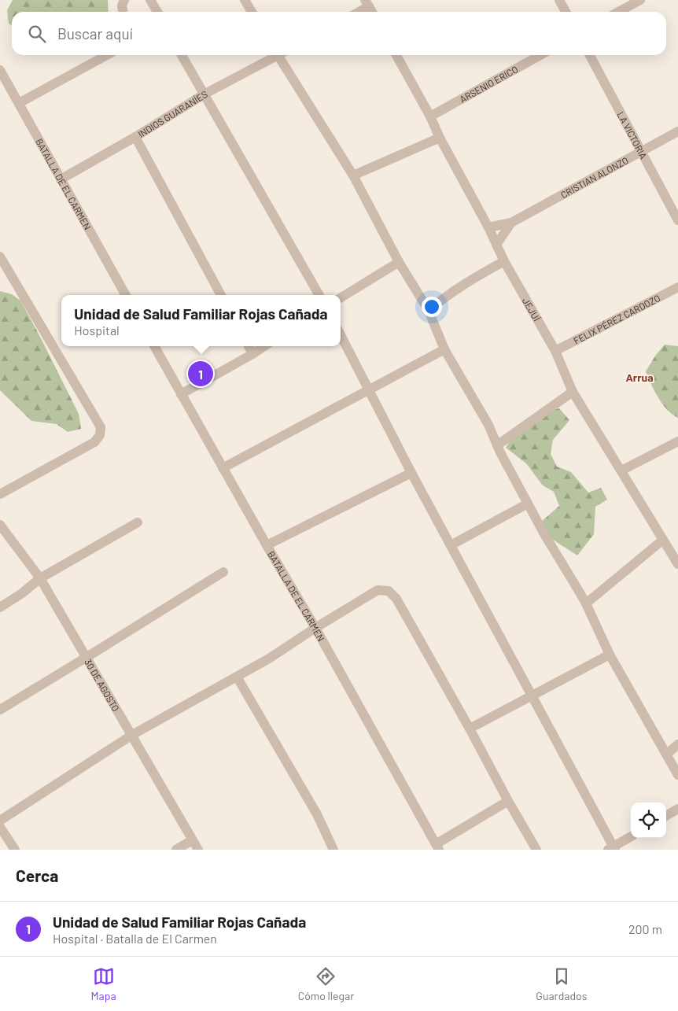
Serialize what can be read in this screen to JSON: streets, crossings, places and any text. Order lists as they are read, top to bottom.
{
  "streets": {
    "street": [
      "ARSENIO ERICO",
      "INDIOS GUARANÍES",
      "LA VICTORIA",
      "CRISTIAN ALONZO",
      "BATALLA DE EL CARMEN",
      "JEJUÍ",
      "FELIX PÉREZ CARDOZO",
      "30 DE AGOSTO"
    ]
  },
  "crossings": [
    ["ARSENIO ERICO", "JEJUÍ"],
    ["INDIOS GUARANÍES", "BATALLA DE EL CARMEN"],
    ["LA VICTORIA", "CRISTIAN ALONZO"],
    ["CRISTIAN ALONZO", "JEJUÍ"],
    ["JEJUÍ", "FELIX PÉREZ CARDOZO"]
  ],
  "districts": ["Arrua"],
  "page": {
    "search": "Buscar aquí",
    "popup": ["Unidad de Salud Familiar Rojas Cañada", "Hospital"],
    "pins": "1",
    "heading": "Cerca",
    "list": [
      {
        "mark": "1",
        "name": "Unidad de Salud Familiar Rojas Cañada",
        "note": "Hospital · Batalla de El Carmen",
        "value": "200 m"
      }
    ],
    "nav": ["Mapa", "Cómo llegar", "Guardados"]
  }
}
